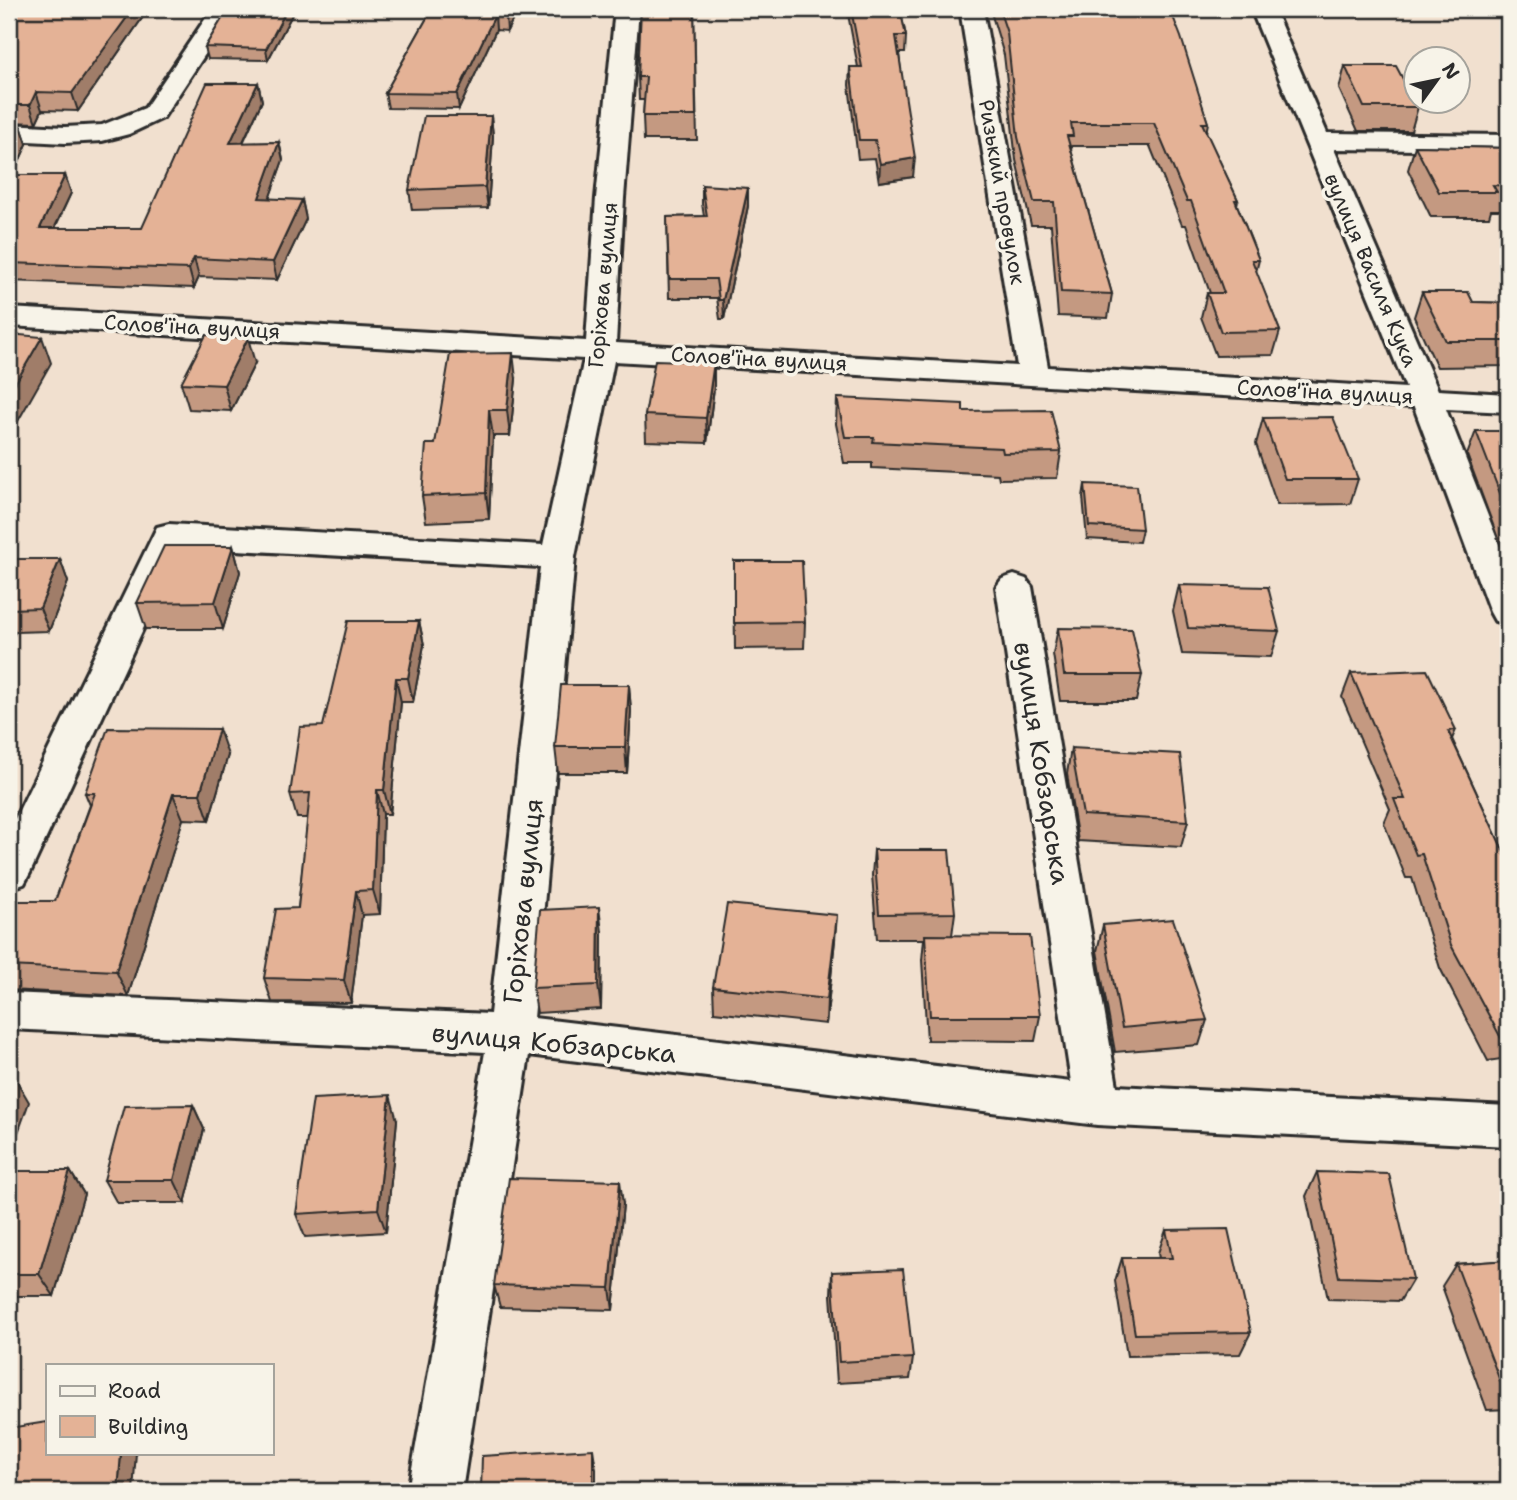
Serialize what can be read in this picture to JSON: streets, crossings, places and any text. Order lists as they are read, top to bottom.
{
  "streets": {
    "street": [
      "Ризький провулок",
      "вулиця Василя Кука",
      "Горіхова вулиця",
      "Солов'їна вулиця",
      "вулиця Кобзарська"
    ]
  },
  "crossings": [
    ["Ризький провулок", "Солов'їна вулиця"],
    ["вулиця Василя Кука", "Солов'їна вулиця"],
    ["Горіхова вулиця", "Солов'їна вулиця"],
    ["Горіхова вулиця", "вулиця Кобзарська"]
  ],
  "legend": ["Road", "Building"],
  "north": "top right"
}
